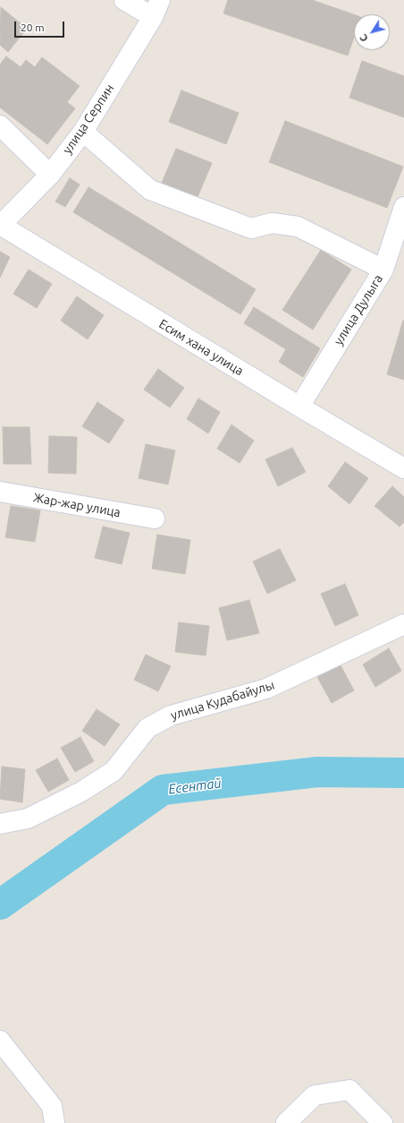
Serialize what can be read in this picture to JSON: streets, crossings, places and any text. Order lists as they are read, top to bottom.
{
  "streets": {
    "street": [
      "улица Серпин",
      "улица Дулыга",
      "Есим хана улица",
      "Жар-жар улица",
      "улица Кудабайулы"
    ]
  },
  "crossings": [
    ["улица Серпин", "Есим хана улица"],
    ["улица Дулыга", "Есим хана улица"]
  ],
  "water": ["Есентай"],
  "scale_bar": "20 m",
  "north": "bottom left"
}
